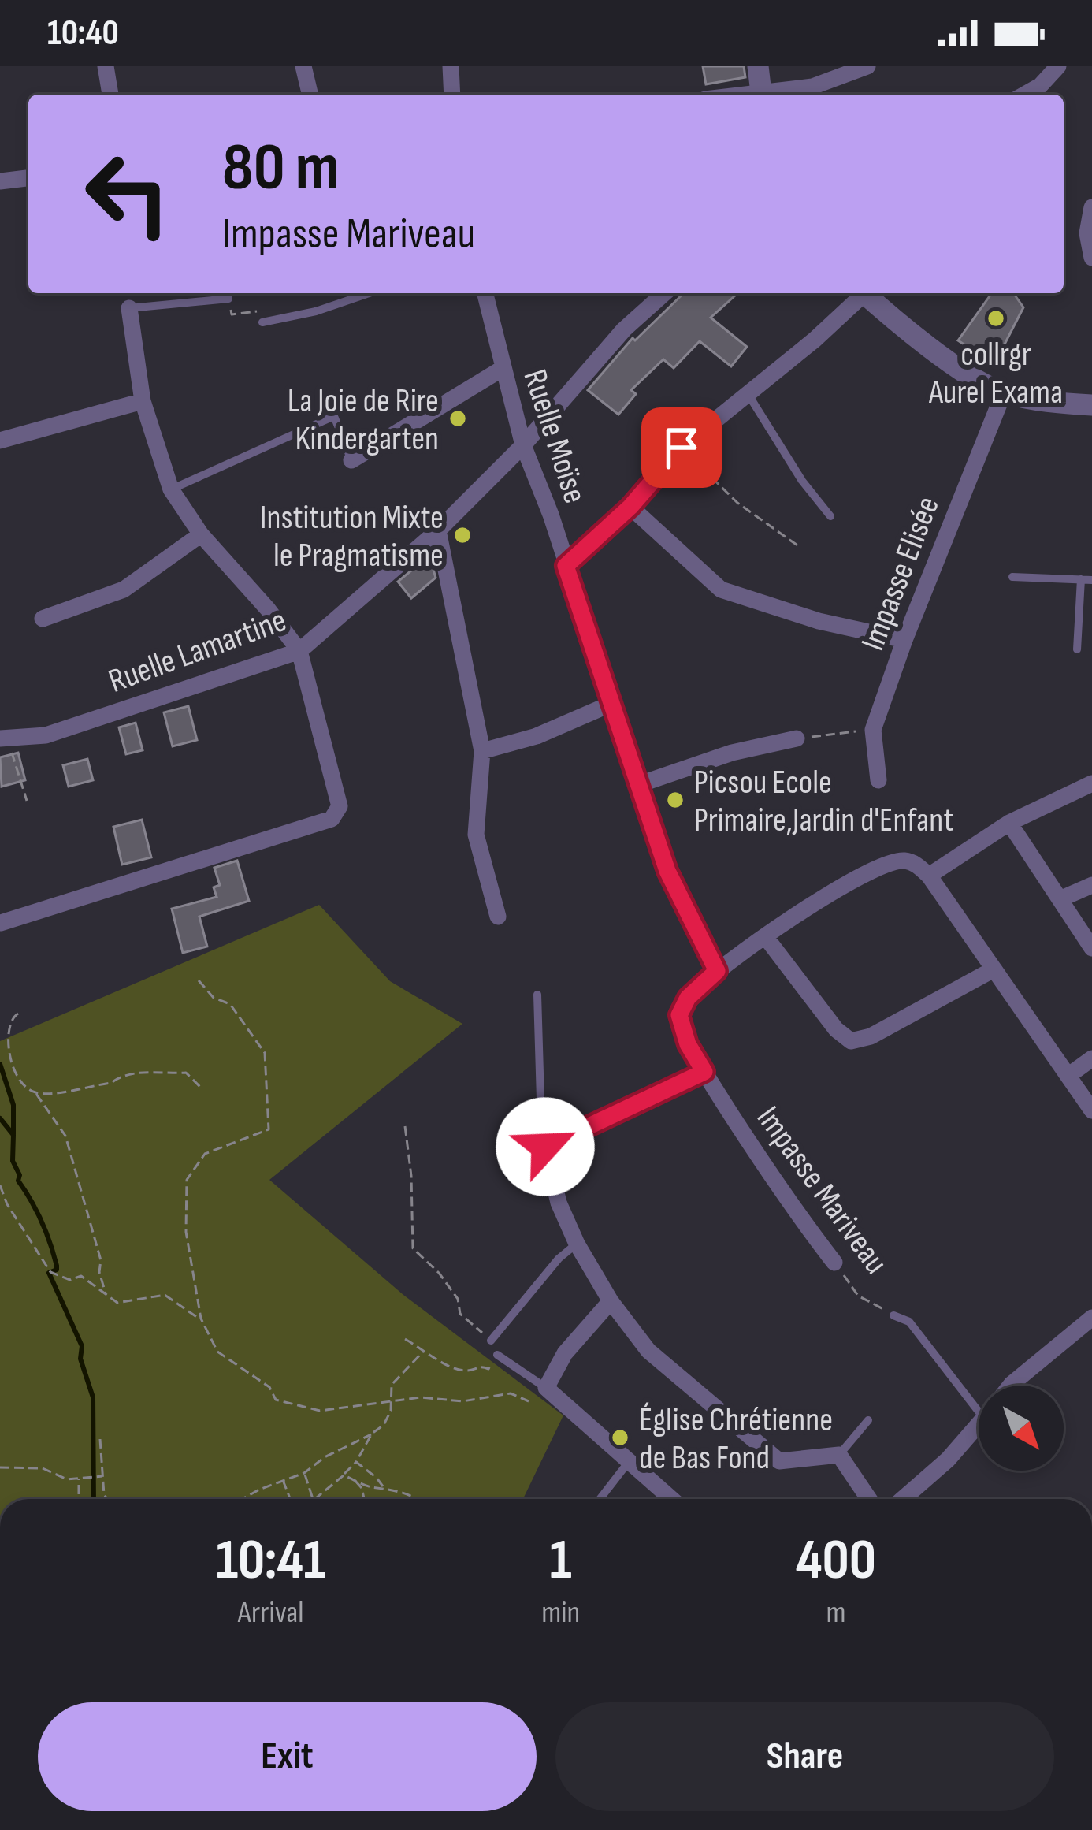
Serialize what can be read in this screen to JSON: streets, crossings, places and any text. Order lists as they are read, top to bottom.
{
  "streets": {
    "street": [
      "Ruelle Moïse",
      "Impasse Elisée",
      "Ruelle Lamartine",
      "Impasse Mariveau"
    ]
  },
  "crossings": [
    ["Ruelle Moïse", "Ruelle Lamartine"],
    ["Ruelle Moïse", "Impasse Mariveau"]
  ],
  "places": [
    "collrgr Aurel Exama",
    "La Joie de Rire Kindergarten",
    "Institution Mixte le Pragmatisme",
    "Picsou Ecole Primaire,Jardin d'Enfant",
    "Église Chrétienne de Bas Fond"
  ],
  "north": "bottom right",
  "page": {
    "status": "10:40",
    "turn": ["80 m", "Impasse Mariveau"],
    "eta": [
      "10:41",
      "Arrival",
      "1",
      "min",
      "400",
      "m"
    ],
    "buttons": ["Exit", "Share"]
  }
}
